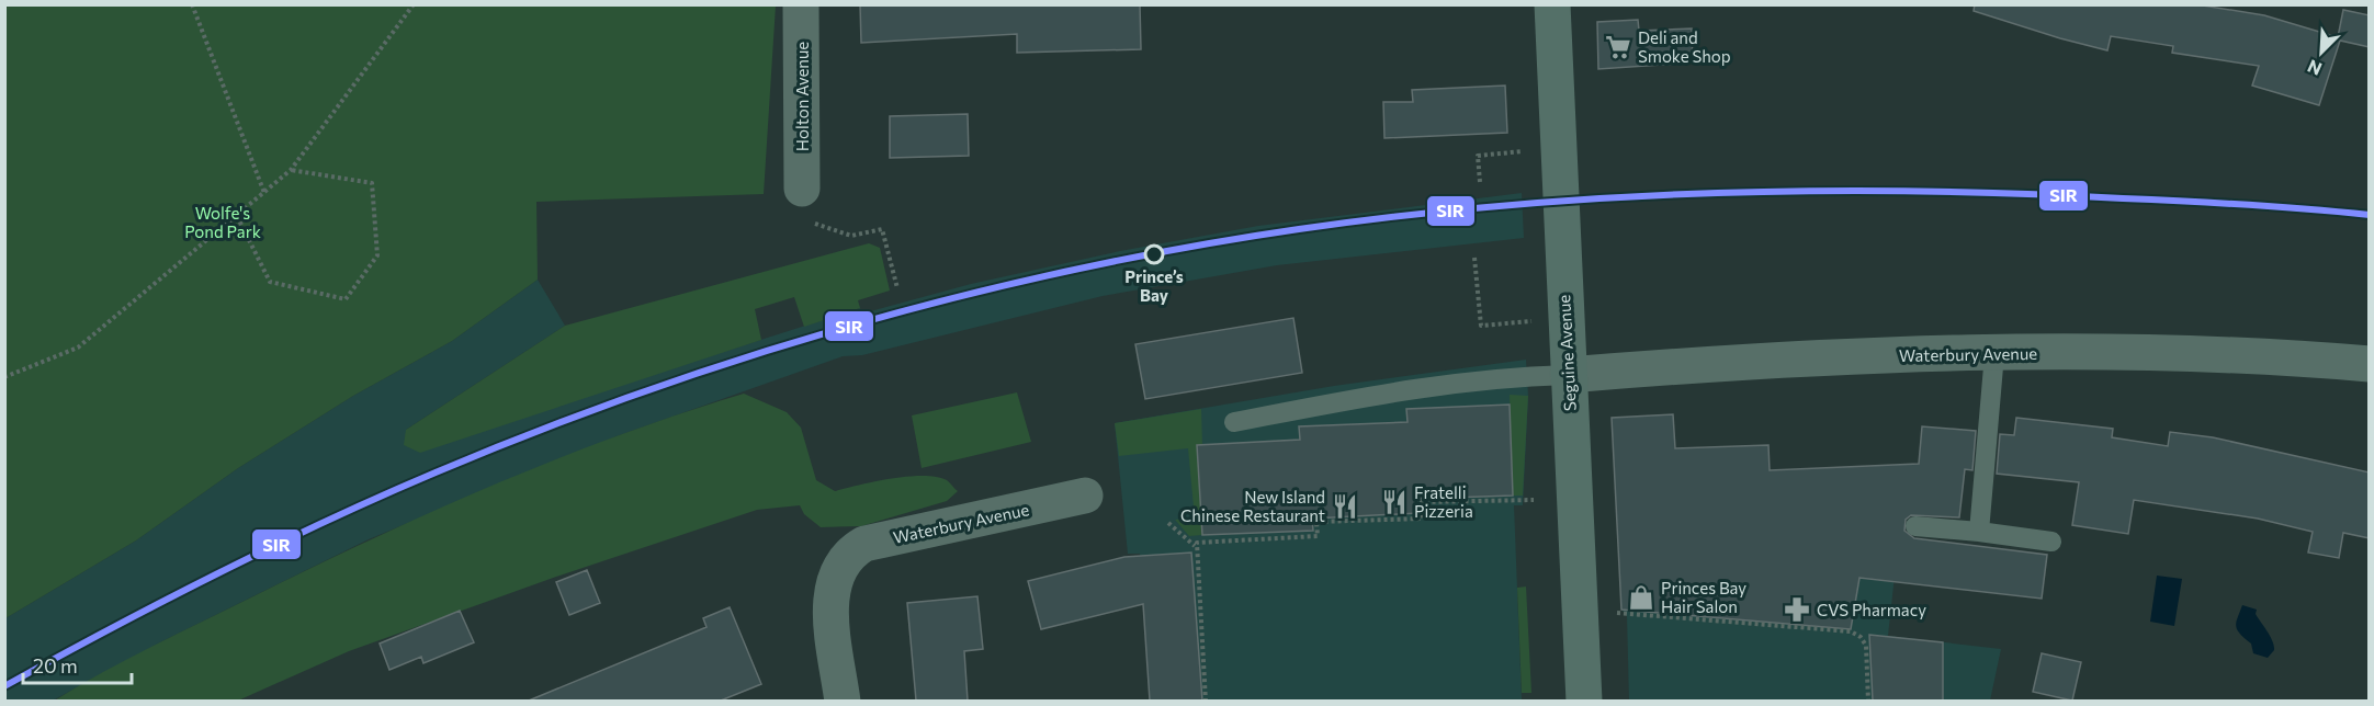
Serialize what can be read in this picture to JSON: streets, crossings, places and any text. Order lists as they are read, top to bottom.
{
  "streets": {
    "street": ["Holton Avenue", "Seguine Avenue", "Waterbury Avenue"]
  },
  "crossings": [
    ["Seguine Avenue", "Waterbury Avenue"]
  ],
  "parks": ["Wolfe's Pond Park"],
  "places": {
    "supermarket": ["Deli and Smoke Shop"],
    "other": ["Prince’s Bay"],
    "restaurant": ["Fratelli Pizzeria", "New Island Chinese Restaurant"],
    "shop": ["Princes Bay Hair Salon"],
    "pharmacy": ["CVS Pharmacy"]
  },
  "lines": ["transit line SIR"],
  "scale_bar": "20 m",
  "north": "bottom left"
}
